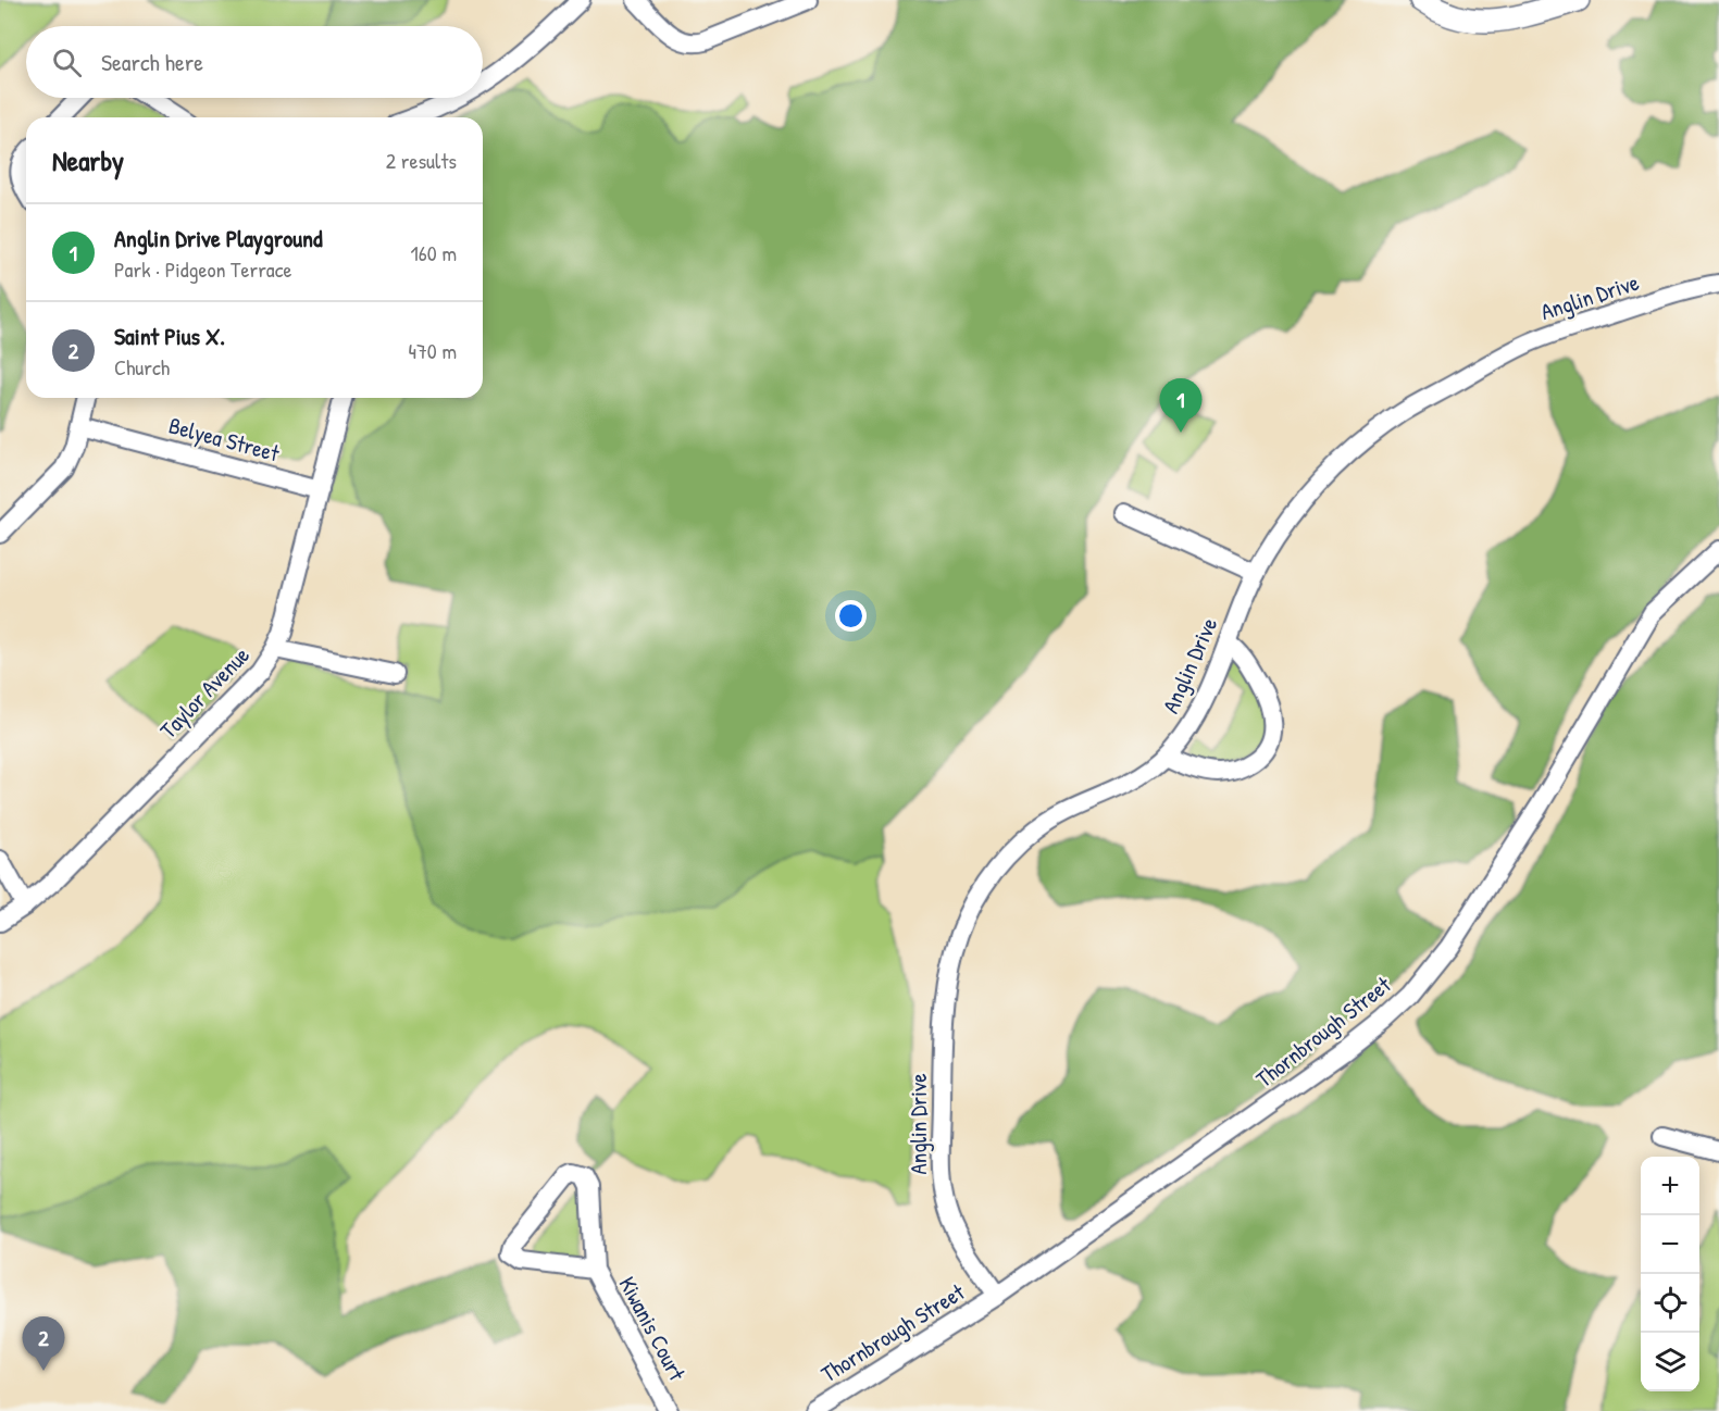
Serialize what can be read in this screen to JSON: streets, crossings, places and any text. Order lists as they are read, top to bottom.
{
  "streets": {
    "street": [
      "Anglin Drive",
      "Belyea Street",
      "Taylor Avenue",
      "Thornbrough Street",
      "Kiwanis Court"
    ]
  },
  "crossings": [
    ["Anglin Drive", "Thornbrough Street"],
    ["Belyea Street", "Taylor Avenue"]
  ],
  "page": {
    "search": "Search here",
    "heading": ["Nearby", "2 results"],
    "list": [
      {
        "mark": "1",
        "name": "Anglin Drive Playground",
        "note": "Park · Pidgeon Terrace",
        "value": "160 m"
      },
      {
        "mark": "2",
        "name": "Saint Pius X.",
        "note": "Church",
        "value": "470 m"
      }
    ],
    "pins": ["1", "2"],
    "map_buttons": ["+", "−"]
  }
}
